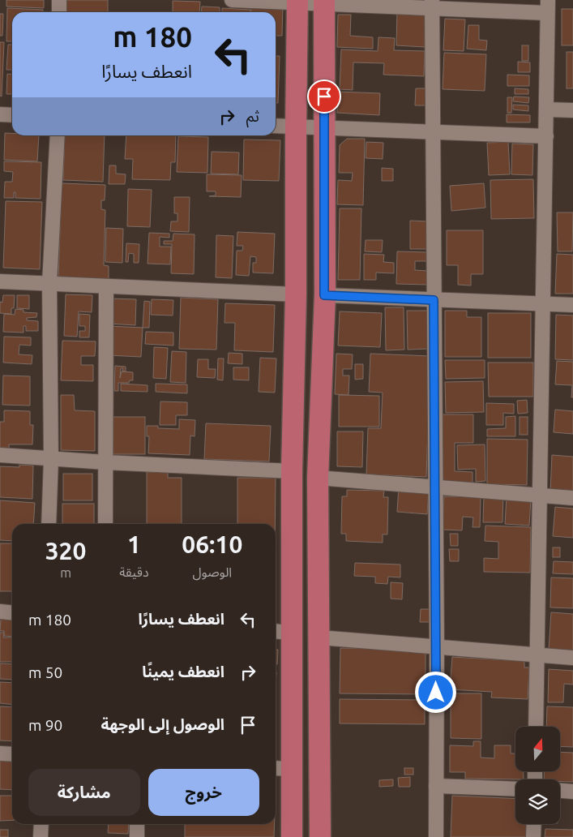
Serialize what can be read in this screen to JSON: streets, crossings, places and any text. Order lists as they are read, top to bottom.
{
  "north": "top",
  "page": {
    "turn": ["180 m", "انعطف يسارًا"],
    "then": "ثم",
    "eta": [
      "06:10",
      "الوصول",
      "1",
      "دقيقة",
      "320",
      "m"
    ],
    "list": [
      {
        "name": "انعطف يسارًا",
        "value": "180 m"
      },
      {
        "name": "انعطف يمينًا",
        "value": "50 m"
      },
      {
        "name": "الوصول إلى الوجهة",
        "value": "90 m"
      }
    ],
    "buttons": ["خروج", "مشاركة"]
  }
}
